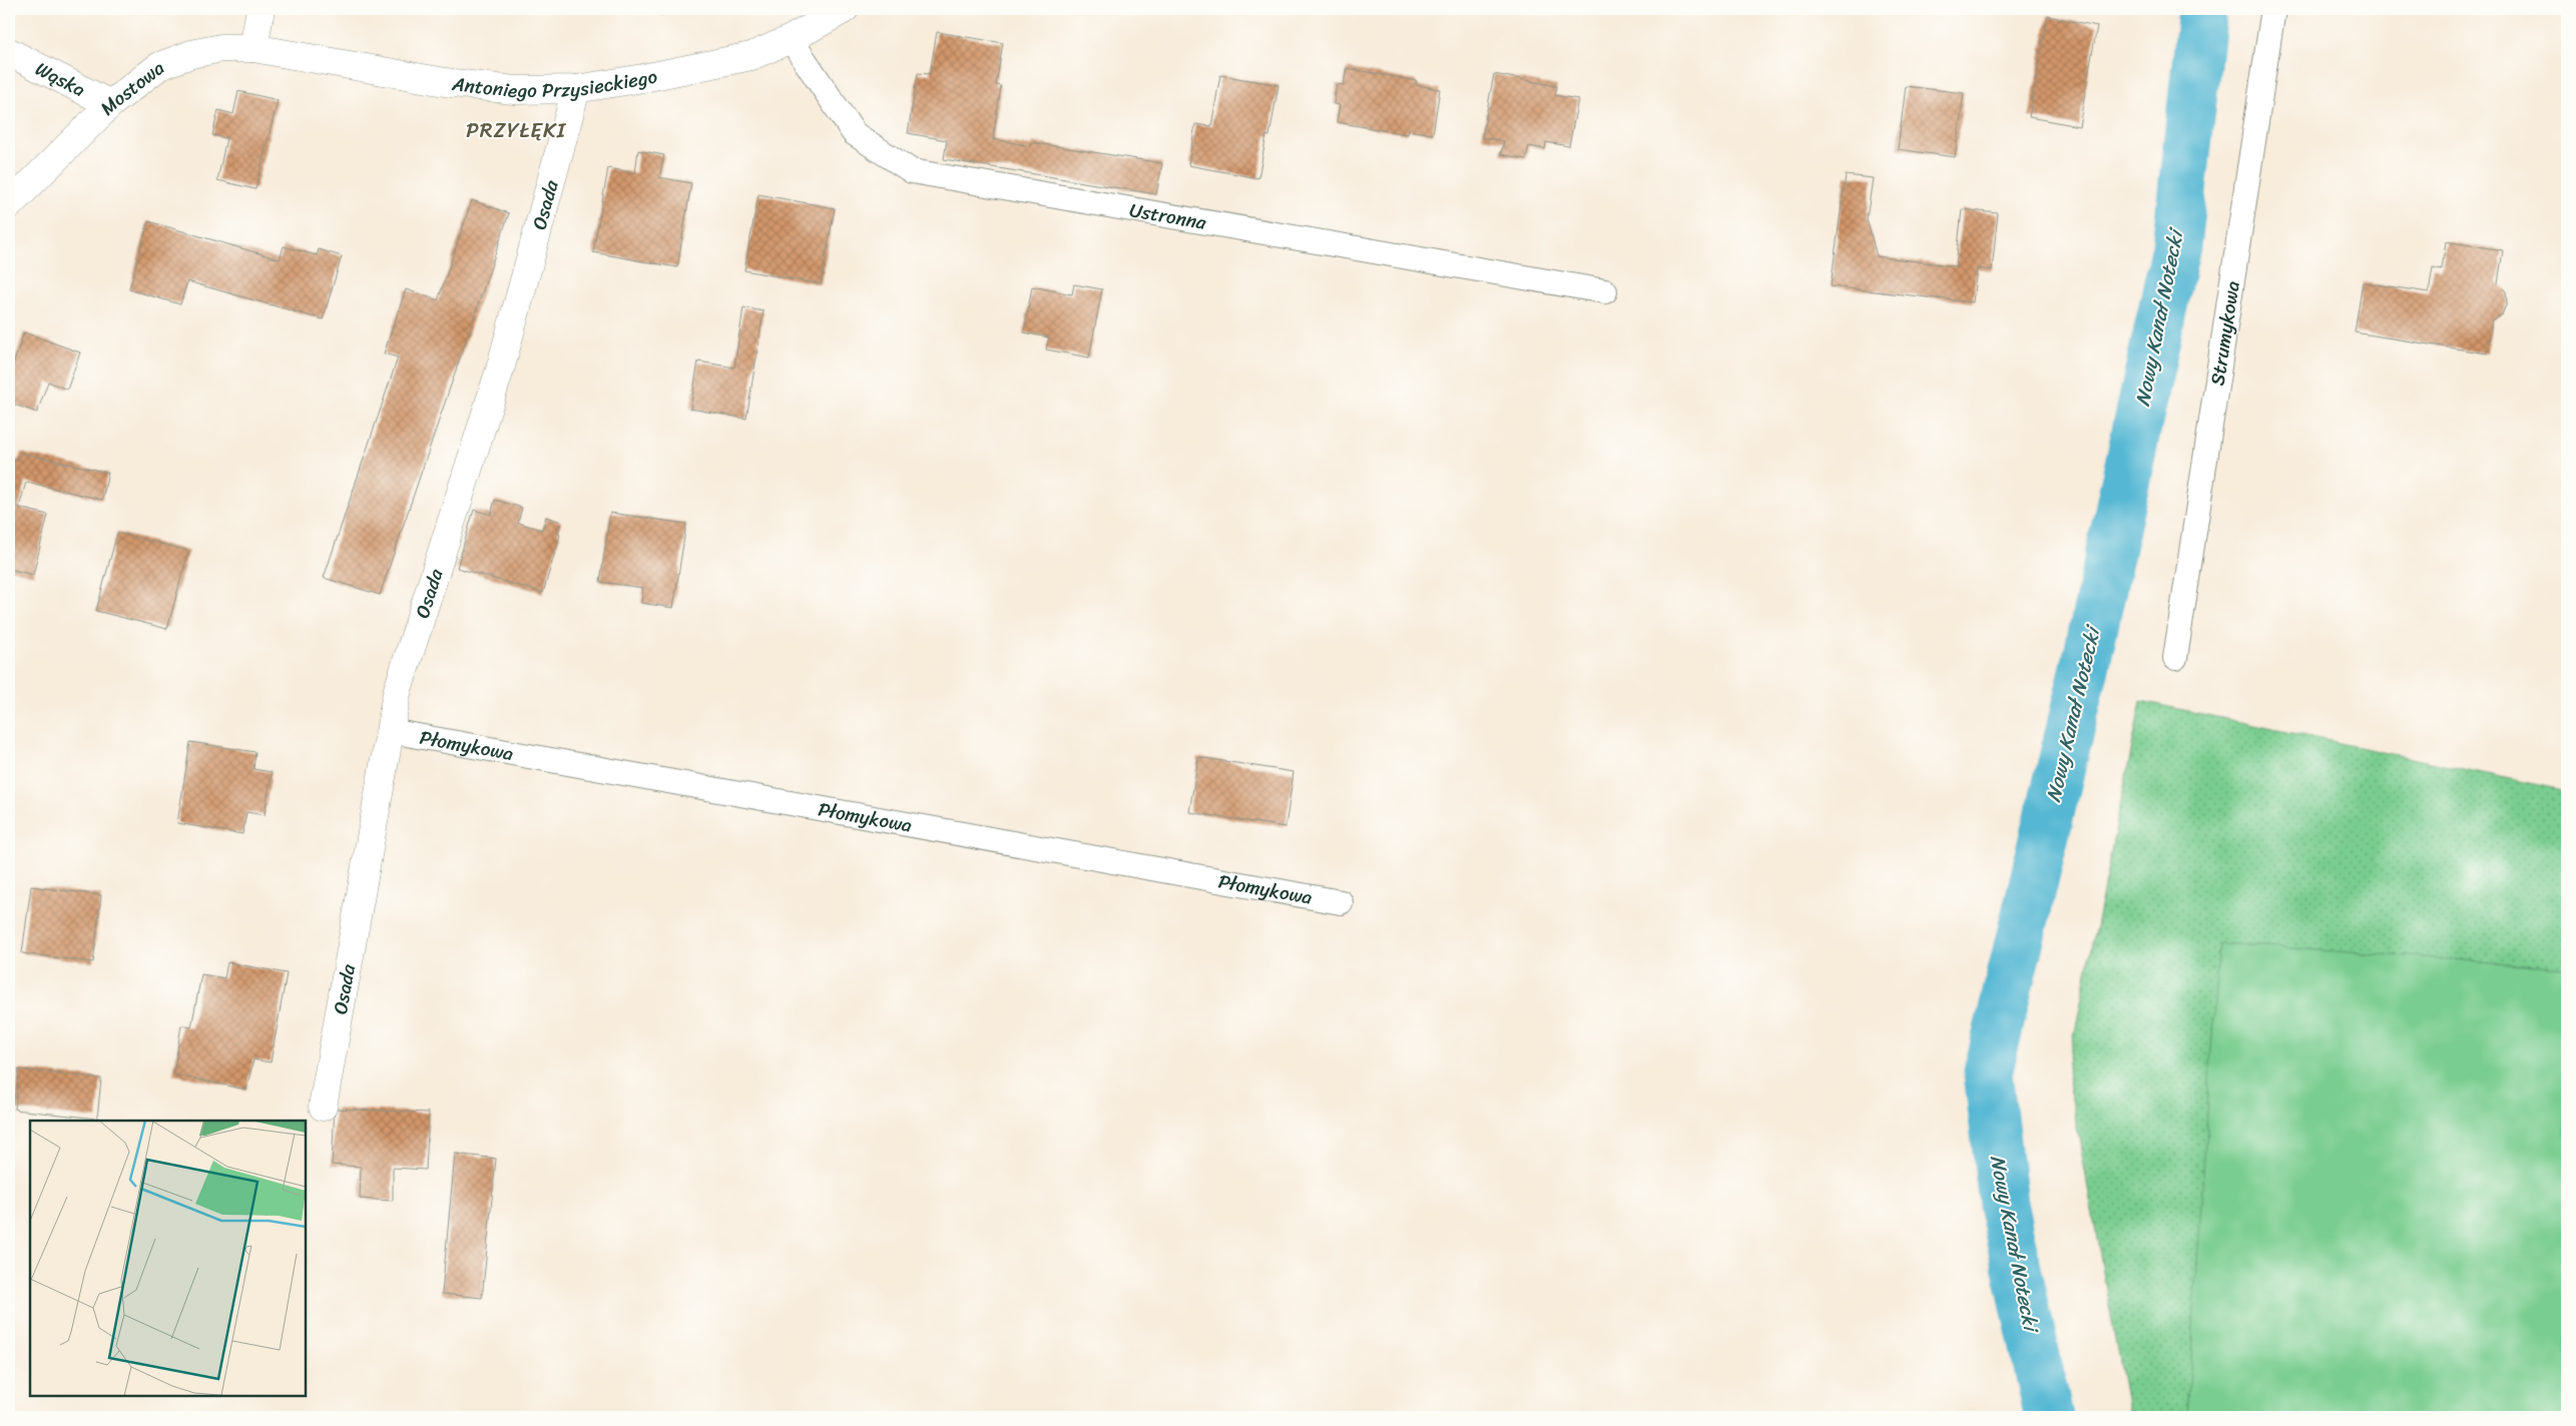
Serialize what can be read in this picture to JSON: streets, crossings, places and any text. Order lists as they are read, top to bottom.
{
  "streets": {
    "street": [
      "Antoniego Przysieckiego",
      "Wąska",
      "Mostowa",
      "Osada"
    ],
    "lane": ["Ustronna", "Strumykowa", "Płomykowa"]
  },
  "crossings": [
    ["Antoniego Przysieckiego", "Mostowa"],
    ["Antoniego Przysieckiego", "Osada"],
    ["Antoniego Przysieckiego", "Ustronna"],
    ["Wąska", "Mostowa"],
    ["Osada", "Płomykowa"]
  ],
  "districts": ["PRZYŁĘKI"],
  "water": ["Nowy Kanał Notecki"]
}
